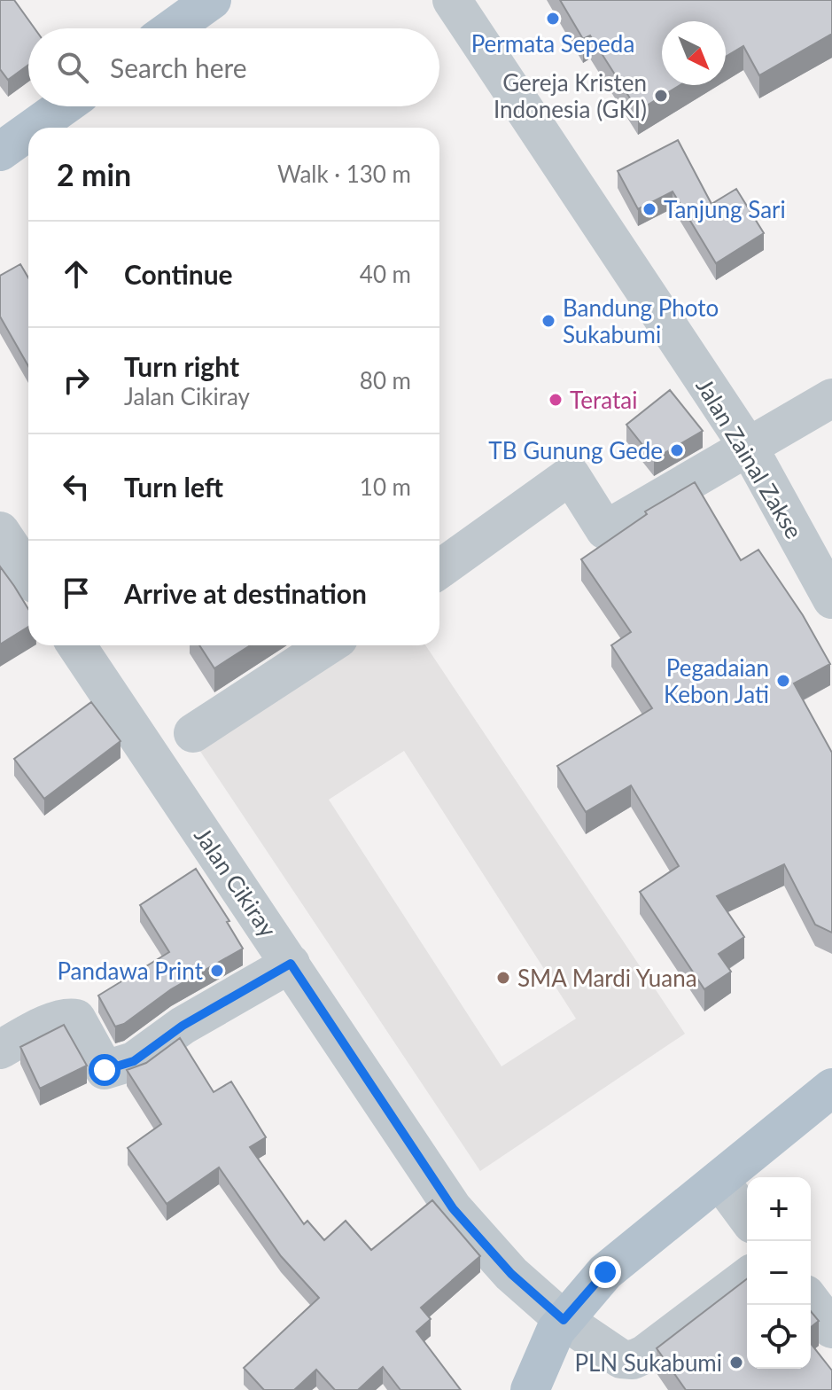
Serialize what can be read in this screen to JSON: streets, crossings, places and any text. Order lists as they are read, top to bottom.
{
  "streets": {
    "street": ["Jalan Zainal Zakse", "Jalan Cikiray"]
  },
  "places": [
    "Permata Sepeda",
    "Gereja Kristen Indonesia (GKI)",
    "Tanjung Sari",
    "Bandung Photo Sukabumi",
    "Teratai",
    "TB Gunung Gede",
    "Pegadaian Kebon Jati",
    "Pandawa Print",
    "SMA Mardi Yuana",
    "PLN Sukabumi"
  ],
  "north": "bottom right",
  "page": {
    "search": "Search here",
    "heading": ["2 min", "Walk · 130 m"],
    "list": [
      ["Continue", "40 m"],
      ["Turn right", "Jalan Cikiray", "80 m"],
      ["Turn left", "10 m"],
      "Arrive at destination"
    ],
    "map_buttons": ["+", "−"]
  }
}
